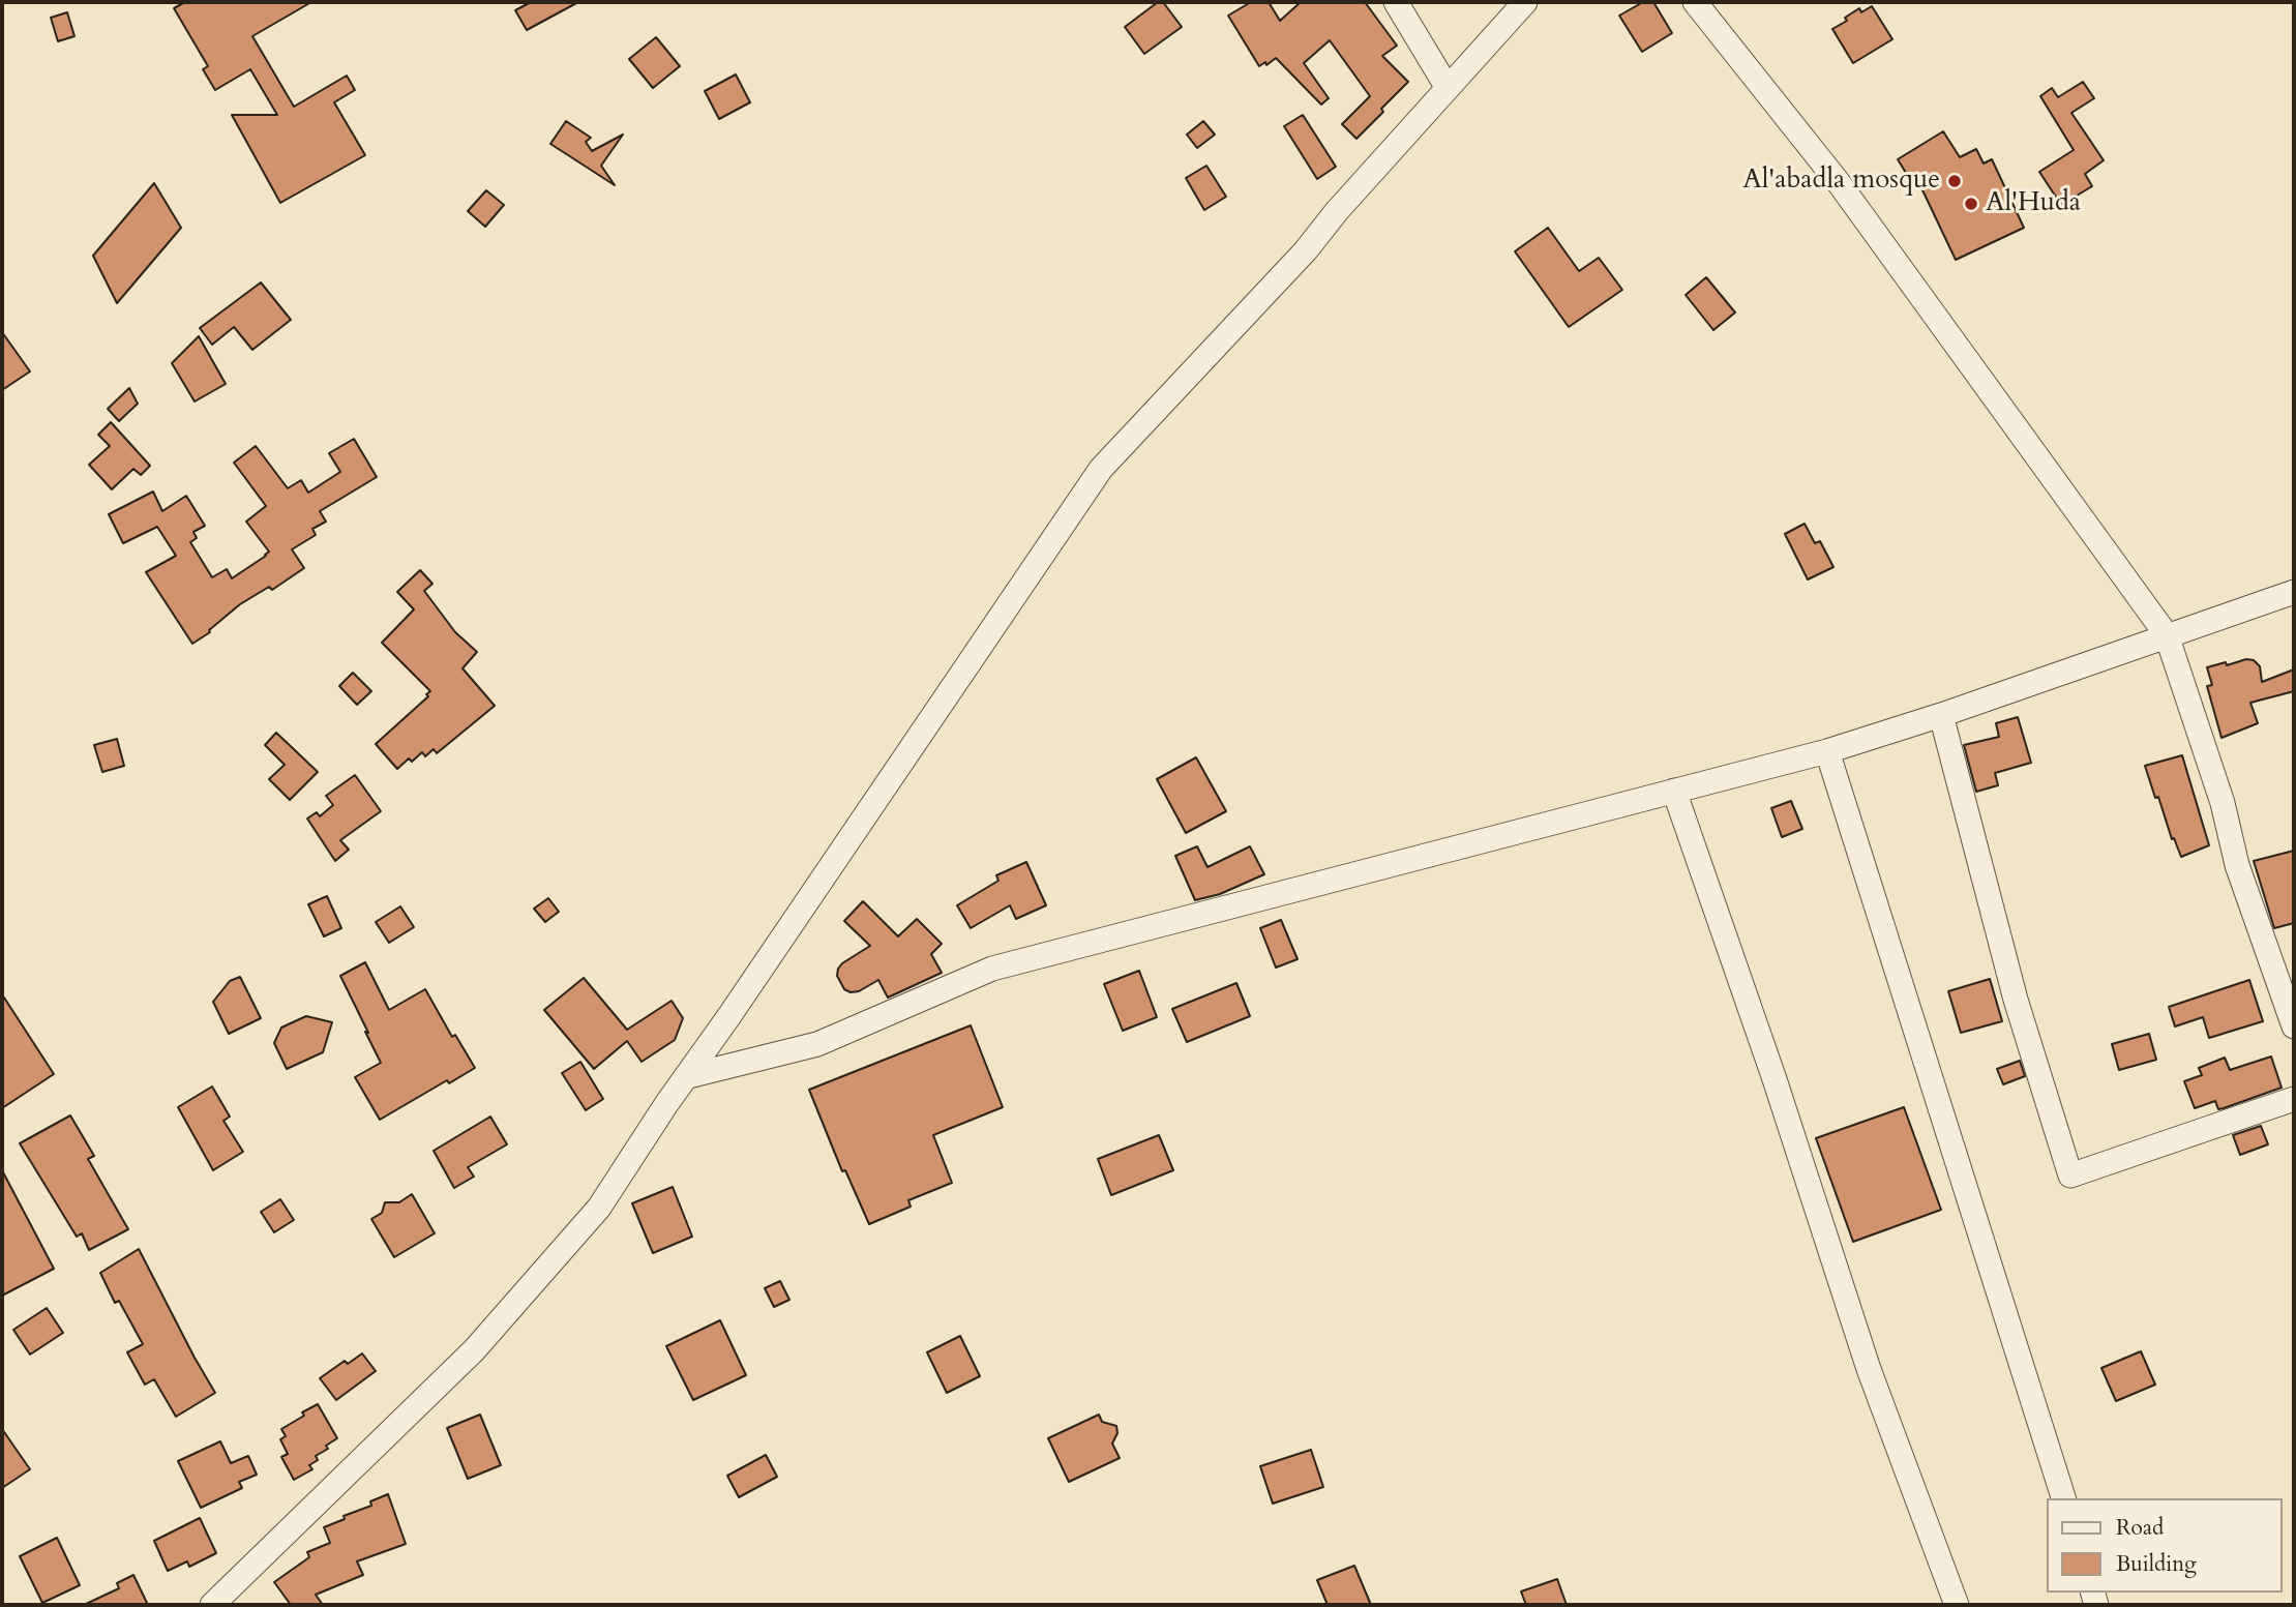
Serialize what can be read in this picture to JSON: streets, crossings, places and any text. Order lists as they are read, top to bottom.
{
  "places": ["Al'abadla mosque", "Al'Huda"],
  "legend": ["Road", "Building"]
}
